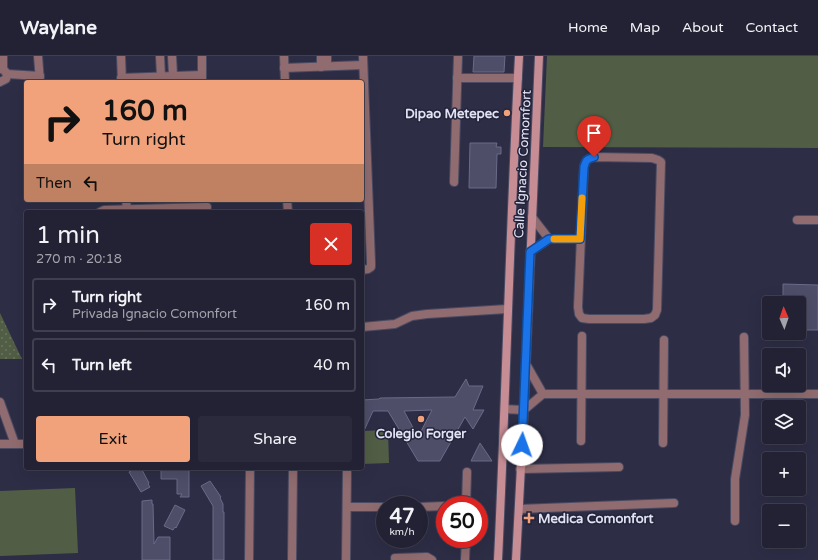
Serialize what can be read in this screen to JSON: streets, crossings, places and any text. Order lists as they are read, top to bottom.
{
  "streets": {
    "main road": ["Calle Ignacio Comonfort"]
  },
  "places": {
    "other": ["Dipao Metepec", "Colegio Forger"],
    "health": ["Medica Comonfort"]
  },
  "north": "top",
  "page": {
    "header": "Waylane",
    "nav": [
      "Home",
      "Map",
      "About",
      "Contact"
    ],
    "turn": ["160 m", "Turn right"],
    "then": "Then",
    "heading": ["1 min", "270 m · 20:18"],
    "list": [
      {
        "name": "Turn right",
        "note": "Privada Ignacio Comonfort",
        "value": "160 m"
      },
      {
        "name": "Turn left",
        "value": "40 m"
      }
    ],
    "map_buttons": ["+", "−"],
    "buttons": ["Exit", "Share"],
    "speed": "47 km/h",
    "limit": "50"
  }
}
